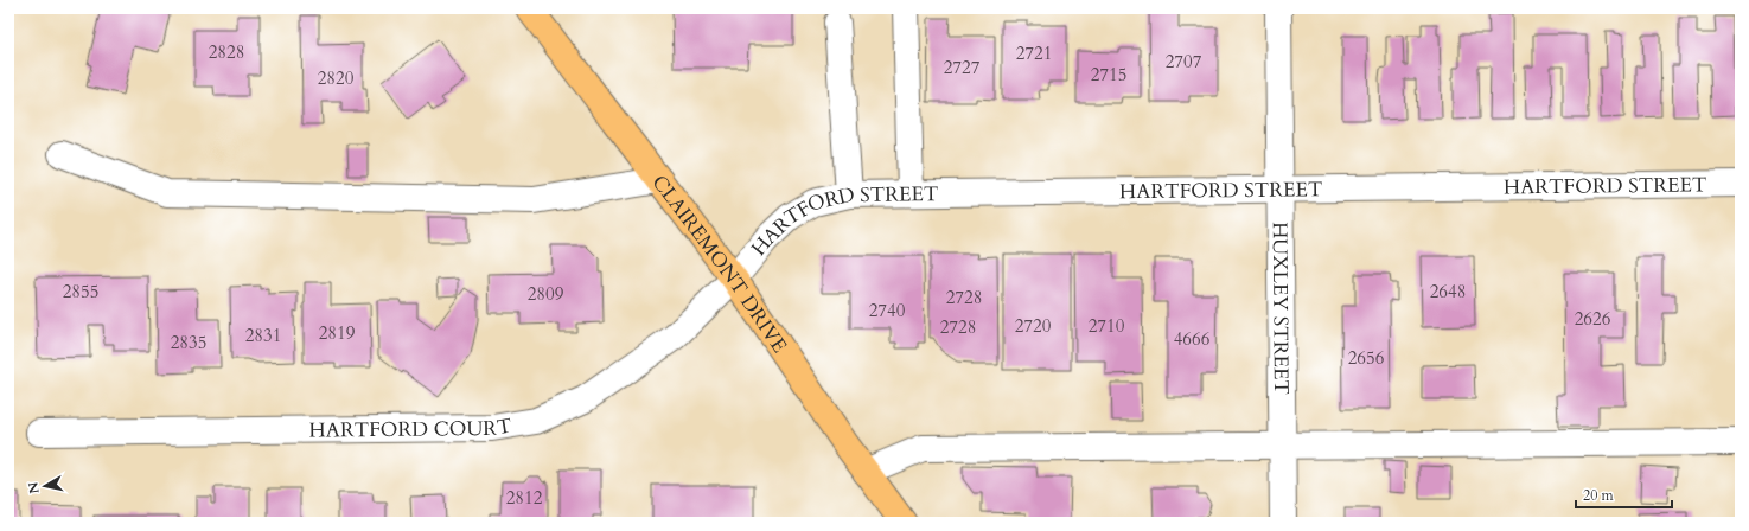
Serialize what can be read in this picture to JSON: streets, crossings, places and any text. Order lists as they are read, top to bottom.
{
  "streets": {
    "main road": ["CLAIREMONT DRIVE"],
    "street": ["HARTFORD STREET", "HUXLEY STREET", "HARTFORD COURT"]
  },
  "crossings": [
    ["HARTFORD STREET", "CLAIREMONT DRIVE"],
    ["HARTFORD STREET", "HUXLEY STREET"],
    ["HARTFORD STREET", "HARTFORD COURT"],
    ["CLAIREMONT DRIVE", "HARTFORD COURT"]
  ],
  "house_numbers": [
    "2828",
    "2721",
    "2707",
    "2727",
    "2715",
    "2820",
    "2855",
    "2648",
    "2809",
    "2728",
    "2740",
    "2626",
    "2720",
    "2710",
    "2728",
    "2819",
    "2831",
    "4666",
    "2835",
    "2656",
    "2812"
  ],
  "scale_bar": "20 m",
  "north": "left"
}
